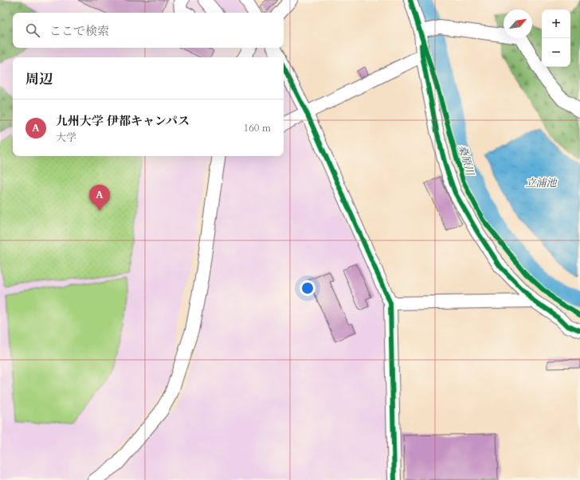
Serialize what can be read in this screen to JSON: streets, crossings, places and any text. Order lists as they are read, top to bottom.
{
  "water": ["桑原川", "立浦池"],
  "north": "top right",
  "page": {
    "map_buttons": ["+", "−"],
    "search": "ここで検索",
    "heading": "周辺",
    "list": [
      {
        "mark": "A",
        "name": "九州大学 伊都キャンパス",
        "note": "大学",
        "value": "160 m"
      }
    ],
    "pins": "A"
  }
}
